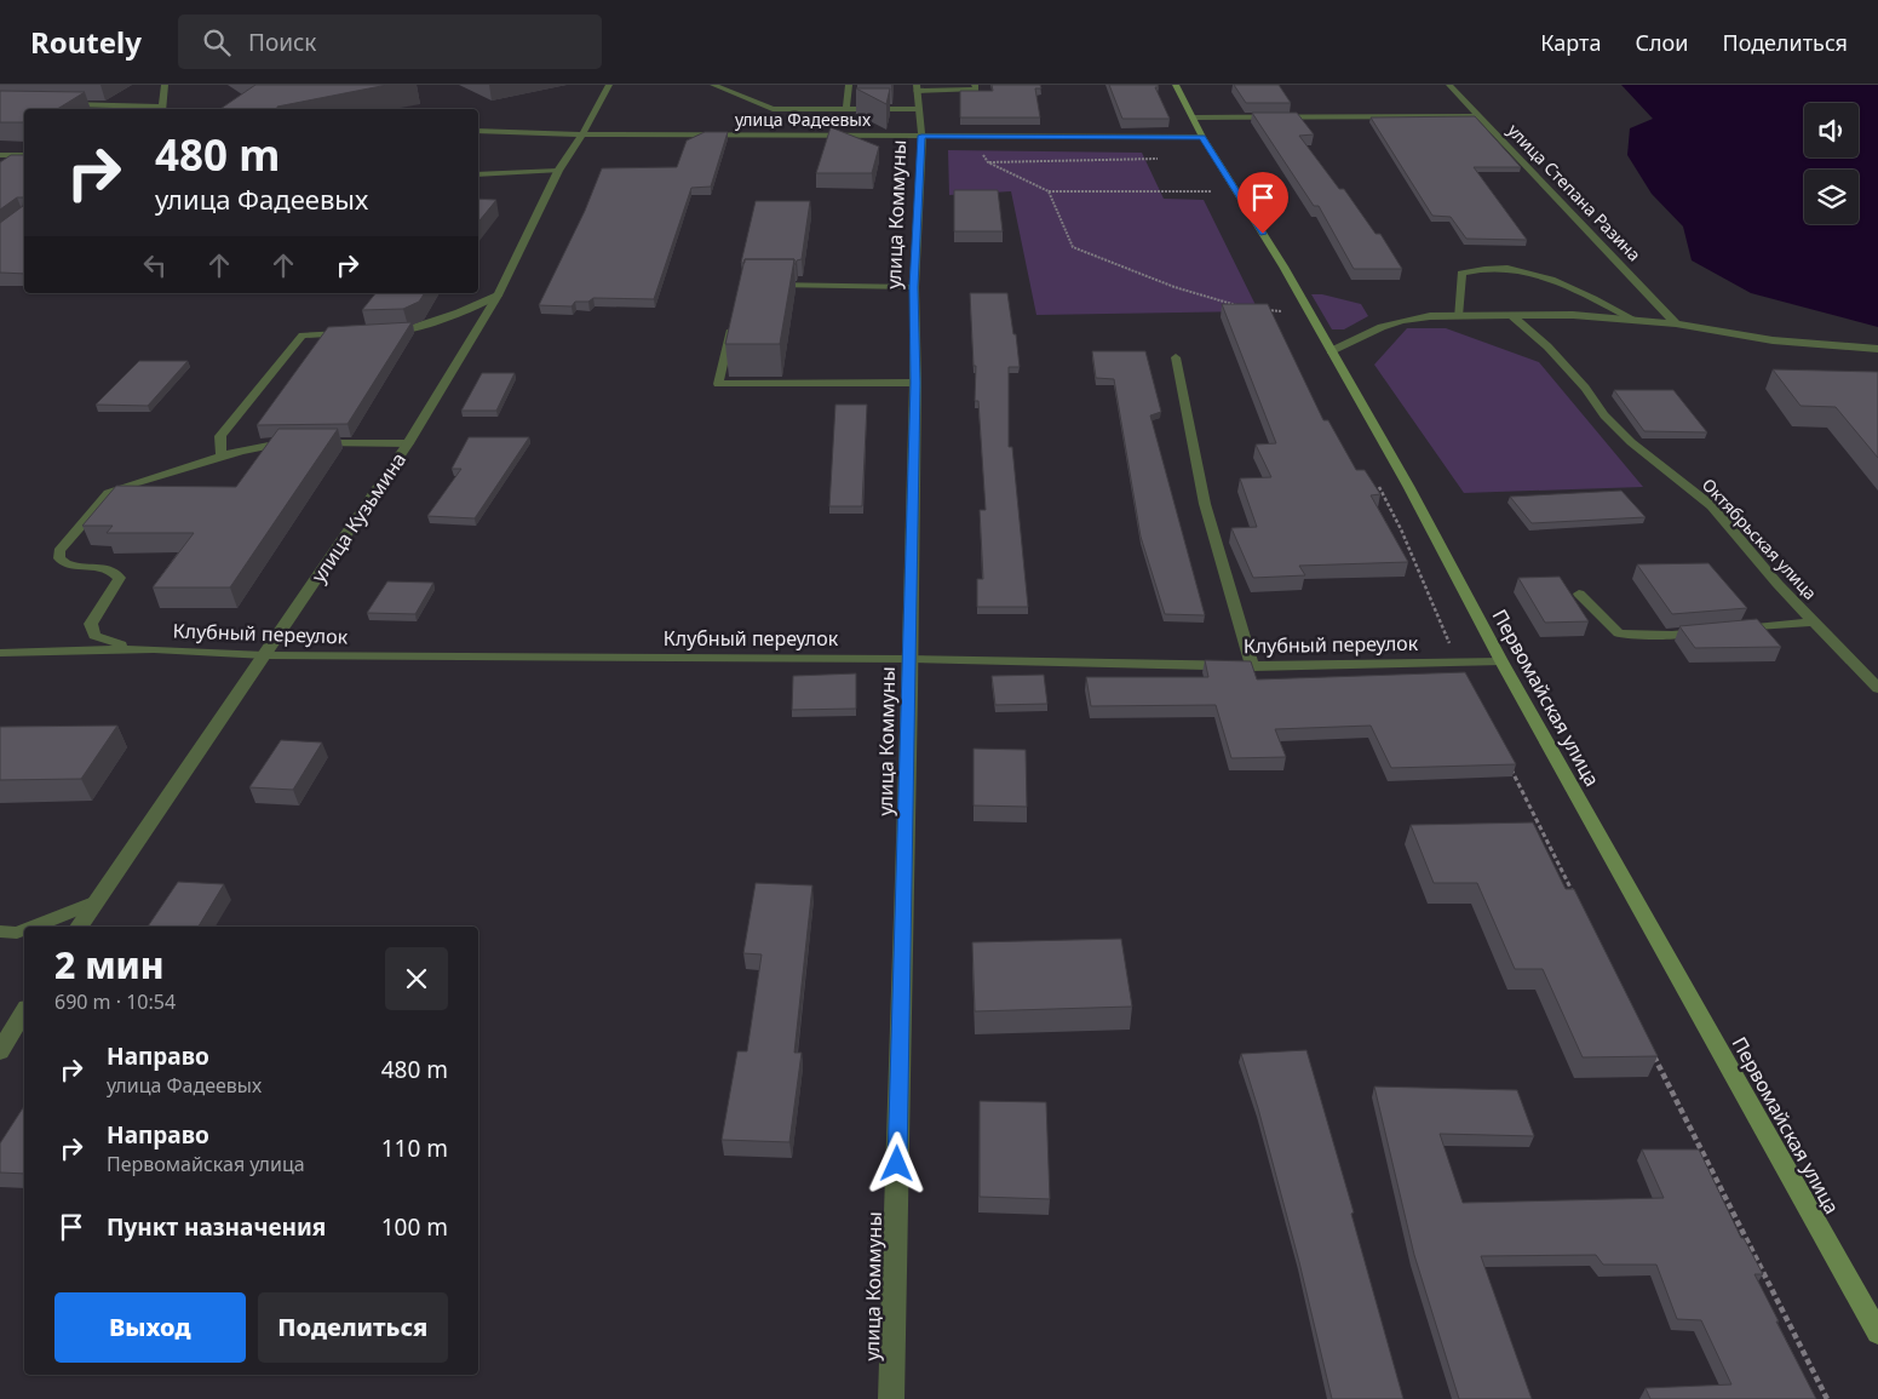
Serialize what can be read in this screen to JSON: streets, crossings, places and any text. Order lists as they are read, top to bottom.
{
  "streets": {
    "main road": ["Первомайская улица"],
    "street": [
      "улица Фадеевых",
      "улица Степана Разина",
      "улица Коммуны",
      "улица Кузьмина"
    ],
    "lane": ["Октябрьская улица", "Клубный переулок"]
  },
  "crossings": [
    ["улица Фадеевых", "улица Коммуны"],
    ["улица Фадеевых", "улица Кузьмина"],
    ["улица Фадеевых", "Первомайская улица"],
    ["улица Коммуны", "Клубный переулок"],
    ["улица Кузьмина", "Клубный переулок"],
    ["Клубный переулок", "Первомайская улица"]
  ],
  "page": {
    "header": "Routely",
    "search": "Поиск",
    "nav": ["Карта", "Слои", "Поделиться"],
    "turn": ["480 m", "улица Фадеевых"],
    "heading": ["2 мин", "690 m · 10:54"],
    "list": [
      {
        "name": "Направо",
        "note": "улица Фадеевых",
        "value": "480 m"
      },
      {
        "name": "Направо",
        "note": "Первомайская улица",
        "value": "110 m"
      },
      {
        "name": "Пункт назначения",
        "value": "100 m"
      }
    ],
    "buttons": ["Выход", "Поделиться"]
  }
}
